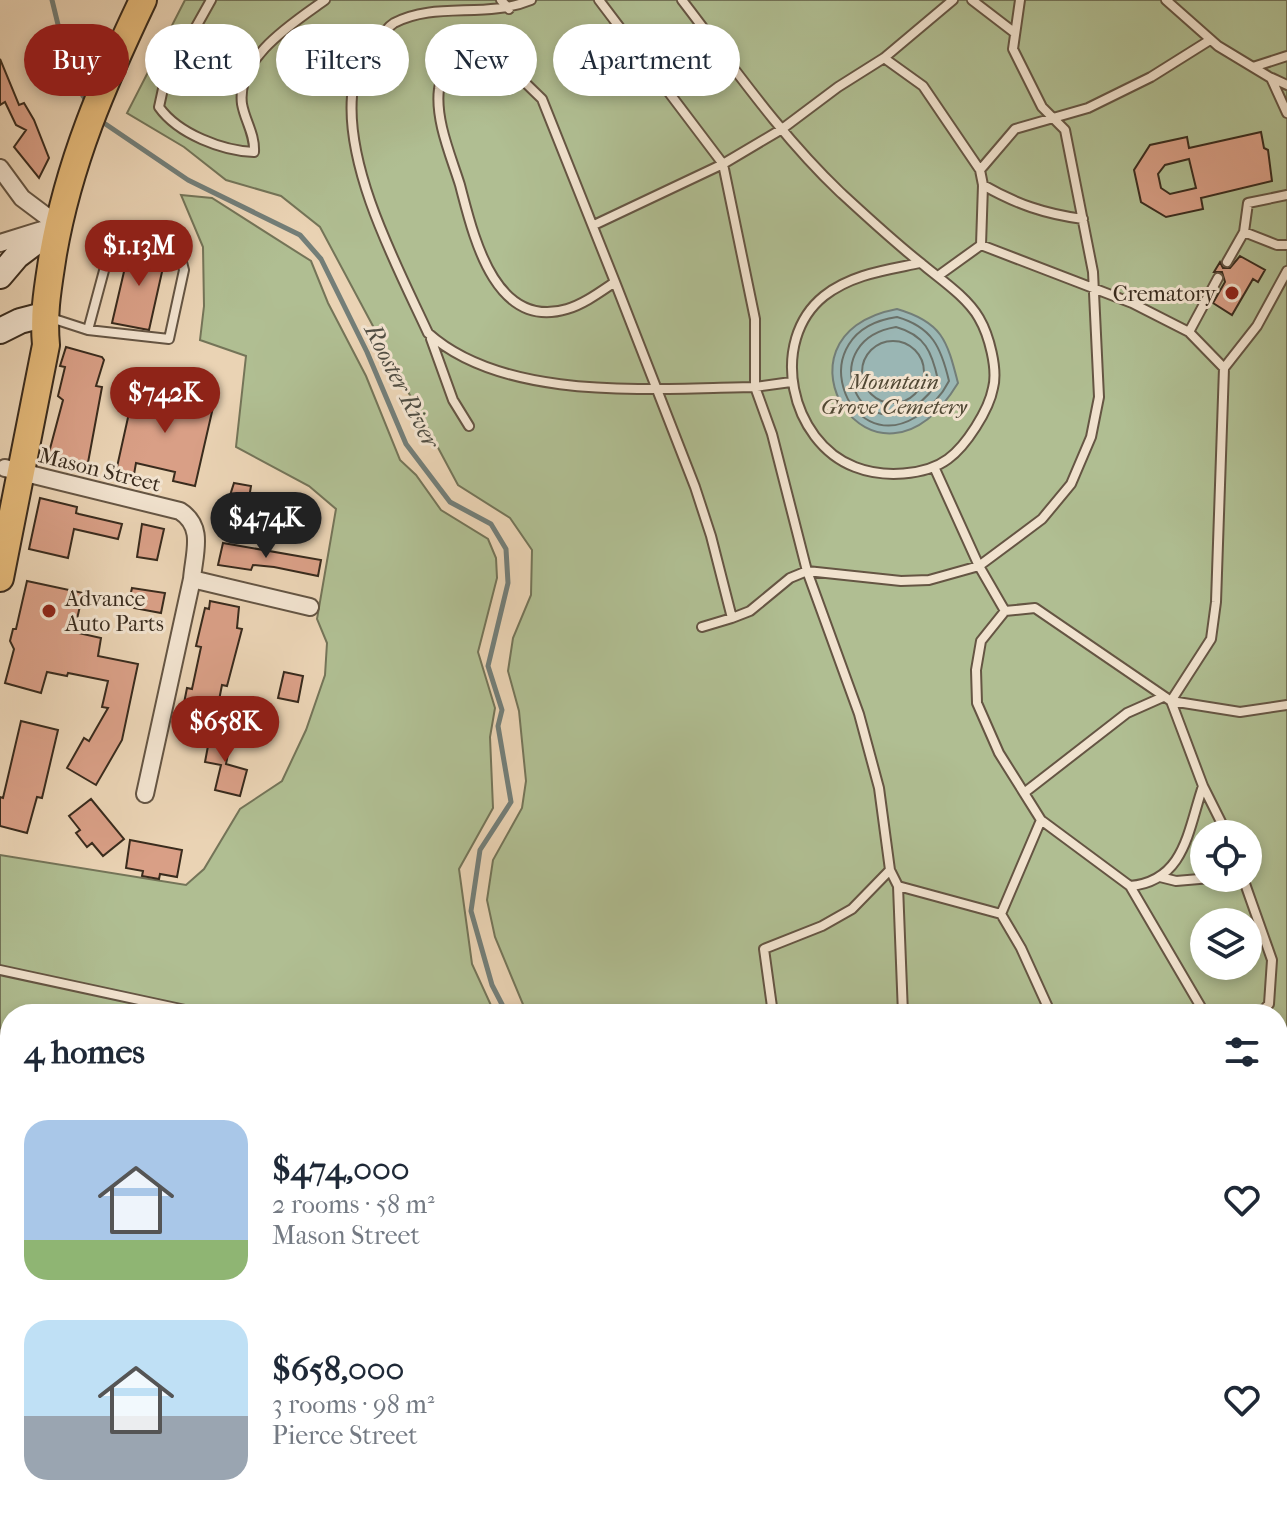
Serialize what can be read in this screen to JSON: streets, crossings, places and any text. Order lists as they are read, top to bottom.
{
  "streets": {
    "street": ["Mason Street"]
  },
  "water": ["Rooster River"],
  "parks": ["Mountain Grove Cemetery"],
  "places": ["Crematory", "Advance Auto Parts"],
  "page": {
    "chip": [
      "Buy",
      "Rent",
      "Filters",
      "New",
      "Apartment"
    ],
    "price": [
      "$1.13M",
      "$742K",
      "$474K",
      "$658K"
    ],
    "heading": "4 homes",
    "list": [
      {
        "name": "$474,000",
        "note": "2 rooms · 58 m² · Mason Street"
      },
      {
        "name": "$658,000",
        "note": "3 rooms · 98 m² · Pierce Street"
      }
    ]
  }
}
